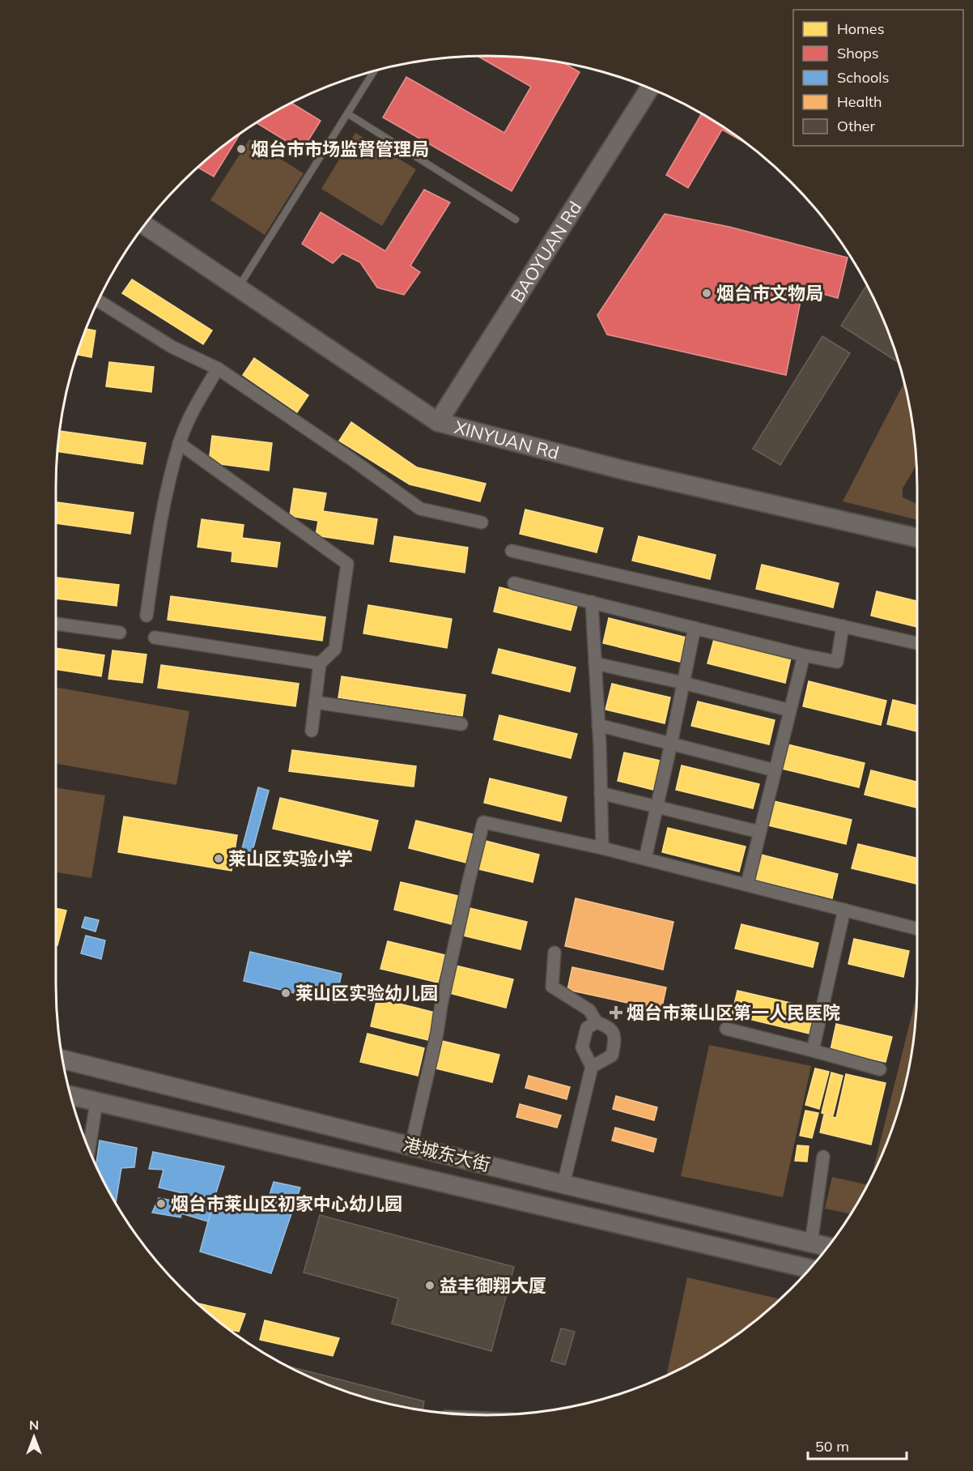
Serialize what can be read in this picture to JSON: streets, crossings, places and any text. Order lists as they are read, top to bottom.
{
  "streets": {
    "main road": ["BAOYUAN Rd", "XINYUAN Rd", "港城东大街"]
  },
  "crossings": [
    ["BAOYUAN Rd", "XINYUAN Rd"]
  ],
  "places": {
    "other": [
      "烟台市市场监督管理局",
      "烟台市文物局",
      "莱山区实验小学",
      "莱山区实验幼儿园",
      "烟台市莱山区初家中心幼儿园",
      "益丰御翔大厦"
    ],
    "health": ["烟台市莱山区第一人民医院"]
  },
  "legend": [
    "Homes",
    "Shops",
    "Schools",
    "Health",
    "Other"
  ],
  "scale_bar": "50 m",
  "north": "top"
}
